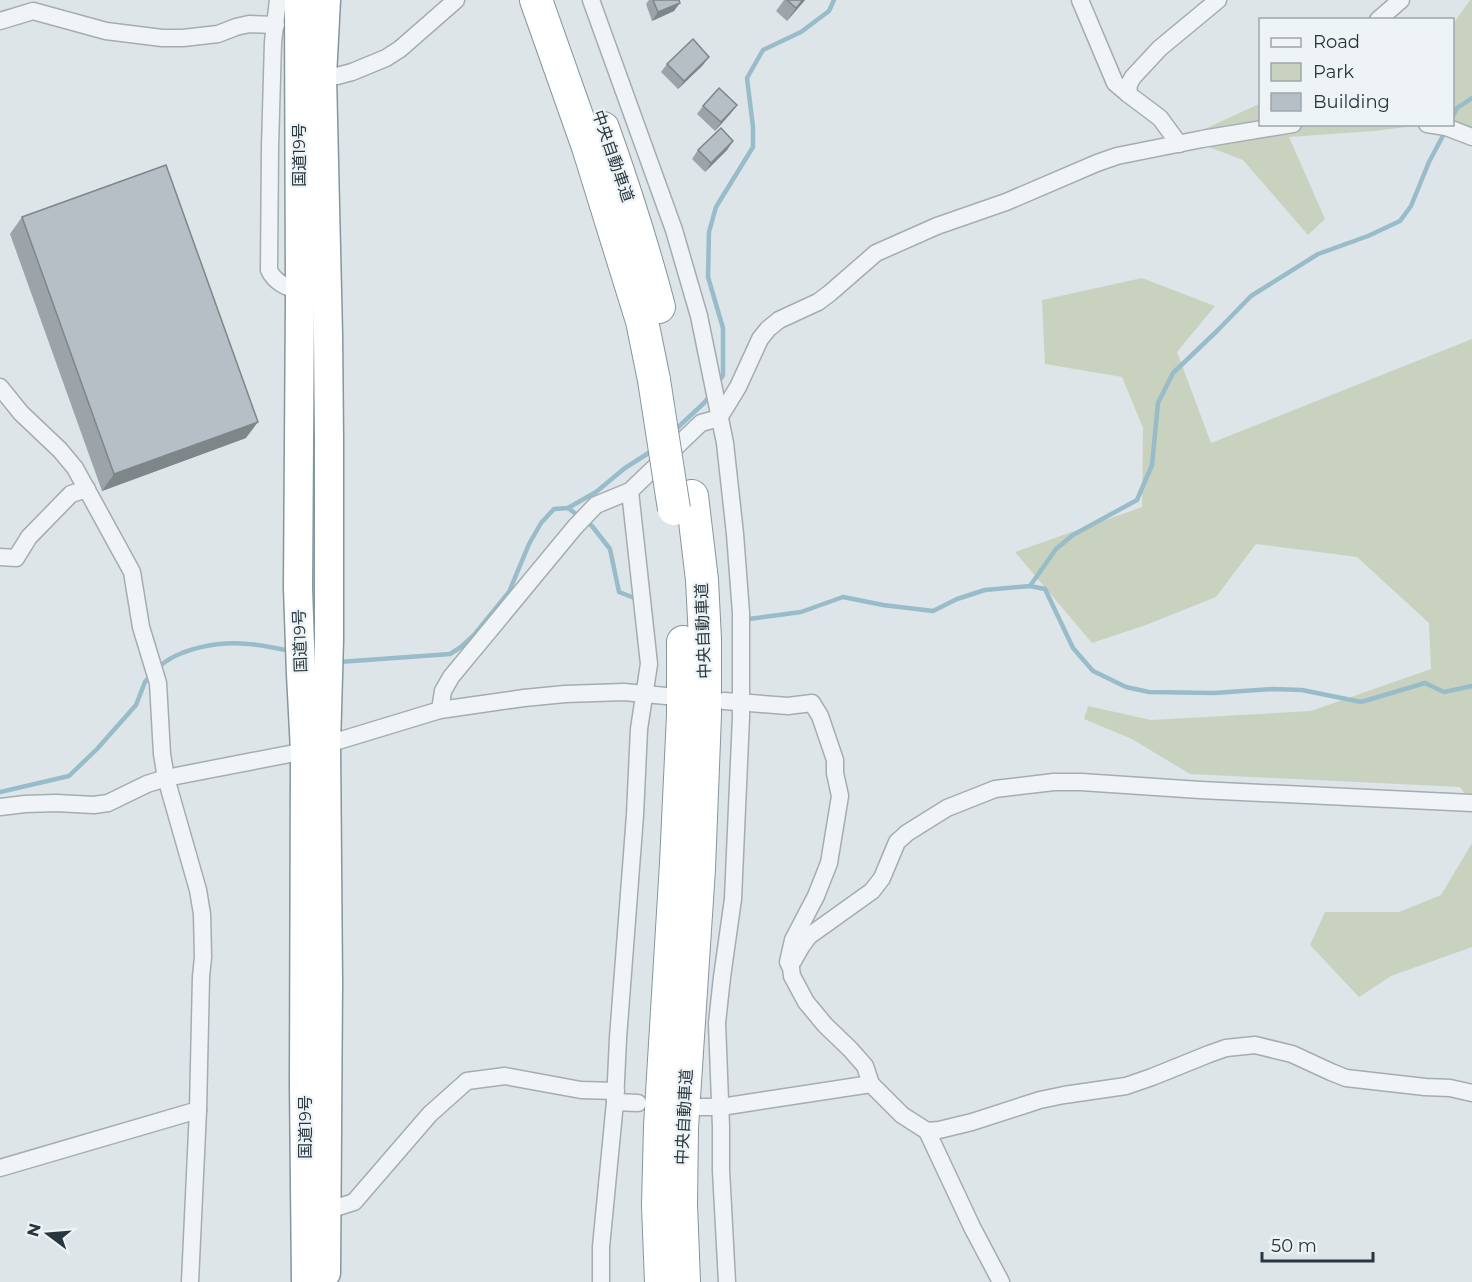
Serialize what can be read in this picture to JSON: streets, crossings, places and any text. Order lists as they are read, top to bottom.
{
  "streets": {
    "highway": ["国道19号", "中央自動車道"]
  },
  "legend": ["Road", "Park", "Building"],
  "scale_bar": "50 m",
  "north": "left"
}
